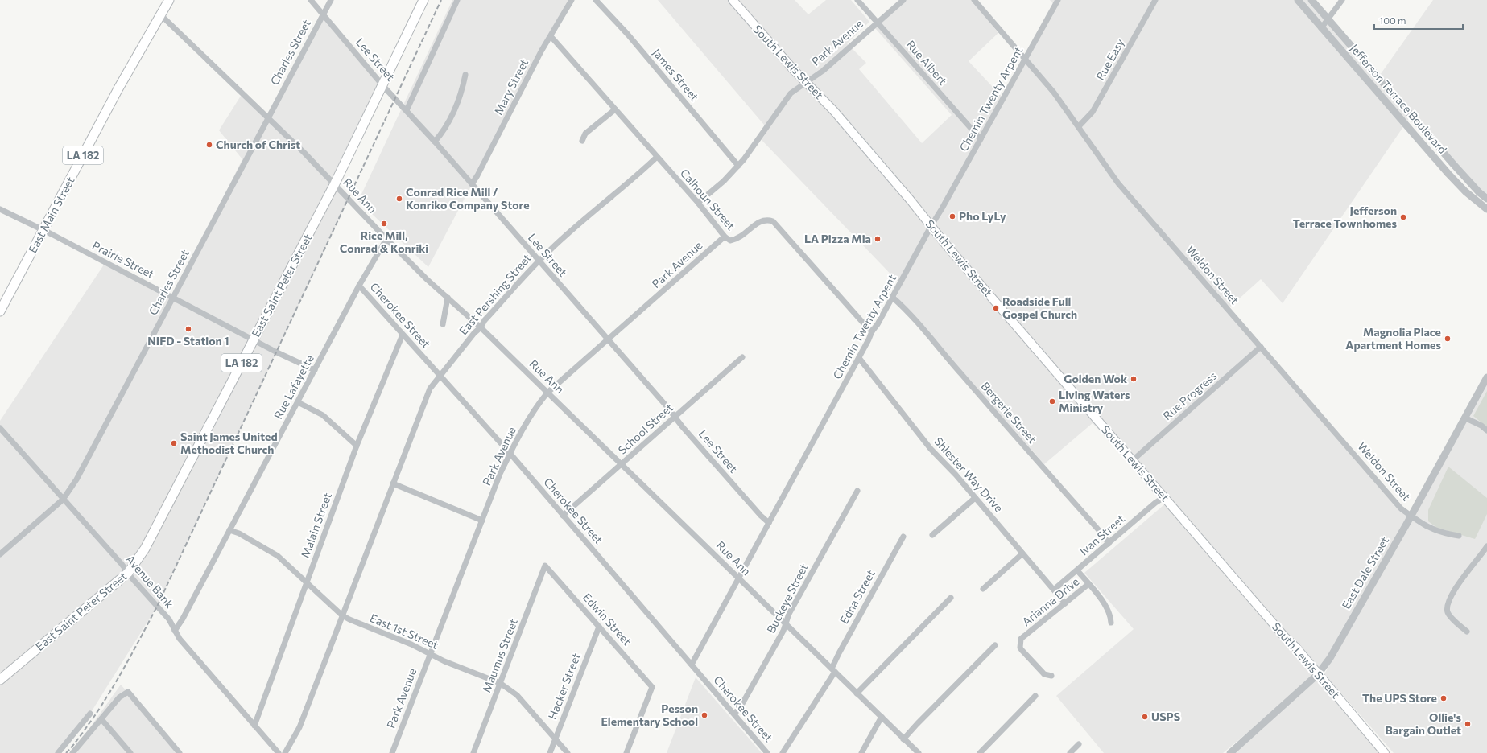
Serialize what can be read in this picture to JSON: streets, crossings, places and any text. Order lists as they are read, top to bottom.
{
  "streets": {
    "main road": [
      "South Lewis Street",
      "LA 182",
      "East Main Street",
      "East Saint Peter Street"
    ],
    "street": [
      "Park Avenue",
      "Charles Street",
      "Lee Street",
      "Rue Easy",
      "Rue Albert",
      "James Street",
      "Mary Street",
      "Chemin Twenty Arpent",
      "Jefferson Terrace Boulevard",
      "Rue Ann",
      "Calhoun Street",
      "Prairie Street",
      "Weldon Street",
      "East Pershing Street",
      "Cherokee Street",
      "Rue Lafayette",
      "Rue Progress",
      "Bergerie Street",
      "School Street",
      "Shlester Way Drive",
      "Malain Street",
      "Ivan Street",
      "East Dale Street",
      "Avenue Bank",
      "Edna Street",
      "Buckeye Street",
      "Arianna Drive",
      "Edwin Street",
      "East 1st Street",
      "Maumus Street",
      "Hacker Street"
    ]
  },
  "crossings": [
    ["Park Avenue", "Lee Street"],
    ["Park Avenue", "South Lewis Street"],
    ["Park Avenue", "Rue Albert"],
    ["Park Avenue", "James Street"],
    ["Park Avenue", "Rue Ann"],
    ["Park Avenue", "Calhoun Street"],
    ["Park Avenue", "Cherokee Street"],
    ["Park Avenue", "East 1st Street"],
    ["Charles Street", "Lee Street"],
    ["Charles Street", "Rue Ann"],
    ["Charles Street", "Prairie Street"],
    ["Charles Street", "Avenue Bank"],
    ["Lee Street", "Mary Street"],
    ["Lee Street", "Chemin Twenty Arpent"],
    ["Lee Street", "East Saint Peter Street"],
    ["Lee Street", "East Pershing Street"],
    ["Lee Street", "School Street"],
    ["Rue Easy", "Weldon Street"],
    ["South Lewis Street", "Chemin Twenty Arpent"],
    ["South Lewis Street", "Rue Progress"],
    ["South Lewis Street", "Ivan Street"],
    ["South Lewis Street", "East Dale Street"],
    ["Rue Albert", "Chemin Twenty Arpent"],
    ["Mary Street", "Calhoun Street"],
    ["Chemin Twenty Arpent", "Rue Ann"],
    ["Chemin Twenty Arpent", "Calhoun Street"],
    ["Chemin Twenty Arpent", "Weldon Street"],
    ["Chemin Twenty Arpent", "Cherokee Street"],
    ["Chemin Twenty Arpent", "Bergerie Street"],
    ["Chemin Twenty Arpent", "Shlester Way Drive"],
    ["Rue Ann", "East Main Street"],
    ["Rue Ann", "East Saint Peter Street"],
    ["Rue Ann", "East Pershing Street"],
    ["Rue Ann", "Rue Lafayette"],
    ["Rue Ann", "School Street"],
    ["Rue Ann", "Edna Street"],
    ["Rue Ann", "Buckeye Street"],
    ["Calhoun Street", "East Pershing Street"],
    ["East Main Street", "Prairie Street"],
    ["Prairie Street", "East Saint Peter Street"],
    ["Prairie Street", "Rue Lafayette"],
    ["Weldon Street", "Rue Progress"],
    ["Weldon Street", "East Dale Street"],
    ["East Saint Peter Street", "Avenue Bank"],
    ["East Pershing Street", "Cherokee Street"],
    ["East Pershing Street", "East 1st Street"],
    ["Cherokee Street", "Rue Lafayette"],
    ["Cherokee Street", "School Street"],
    ["Cherokee Street", "Malain Street"],
    ["Cherokee Street", "Buckeye Street"],
    ["Rue Lafayette", "Avenue Bank"],
    ["Rue Lafayette", "East 1st Street"],
    ["Bergerie Street", "Ivan Street"],
    ["Shlester Way Drive", "Ivan Street"],
    ["Shlester Way Drive", "Arianna Drive"],
    ["Malain Street", "Avenue Bank"],
    ["Malain Street", "East 1st Street"],
    ["Edwin Street", "Maumus Street"],
    ["Edwin Street", "Hacker Street"],
    ["East 1st Street", "Maumus Street"],
    ["East 1st Street", "Hacker Street"]
  ],
  "places": [
    "Church of Christ",
    "Conrad Rice Mill / Konriko Company Store",
    "Pho LyLy",
    "Jefferson Terrace Townhomes",
    "Rice Mill, Conrad & Konriki",
    "LA Pizza Mia",
    "Roadside Full Gospel Church",
    "NIFD - Station 1",
    "Magnolia Place Apartment Homes",
    "Golden Wok",
    "Living Waters Ministry",
    "Saint James United Methodist Church",
    "The UPS Store",
    "Pesson Elementary School",
    "USPS",
    "Ollie's Bargain Outlet"
  ],
  "scale_bar": "100 m"
}
